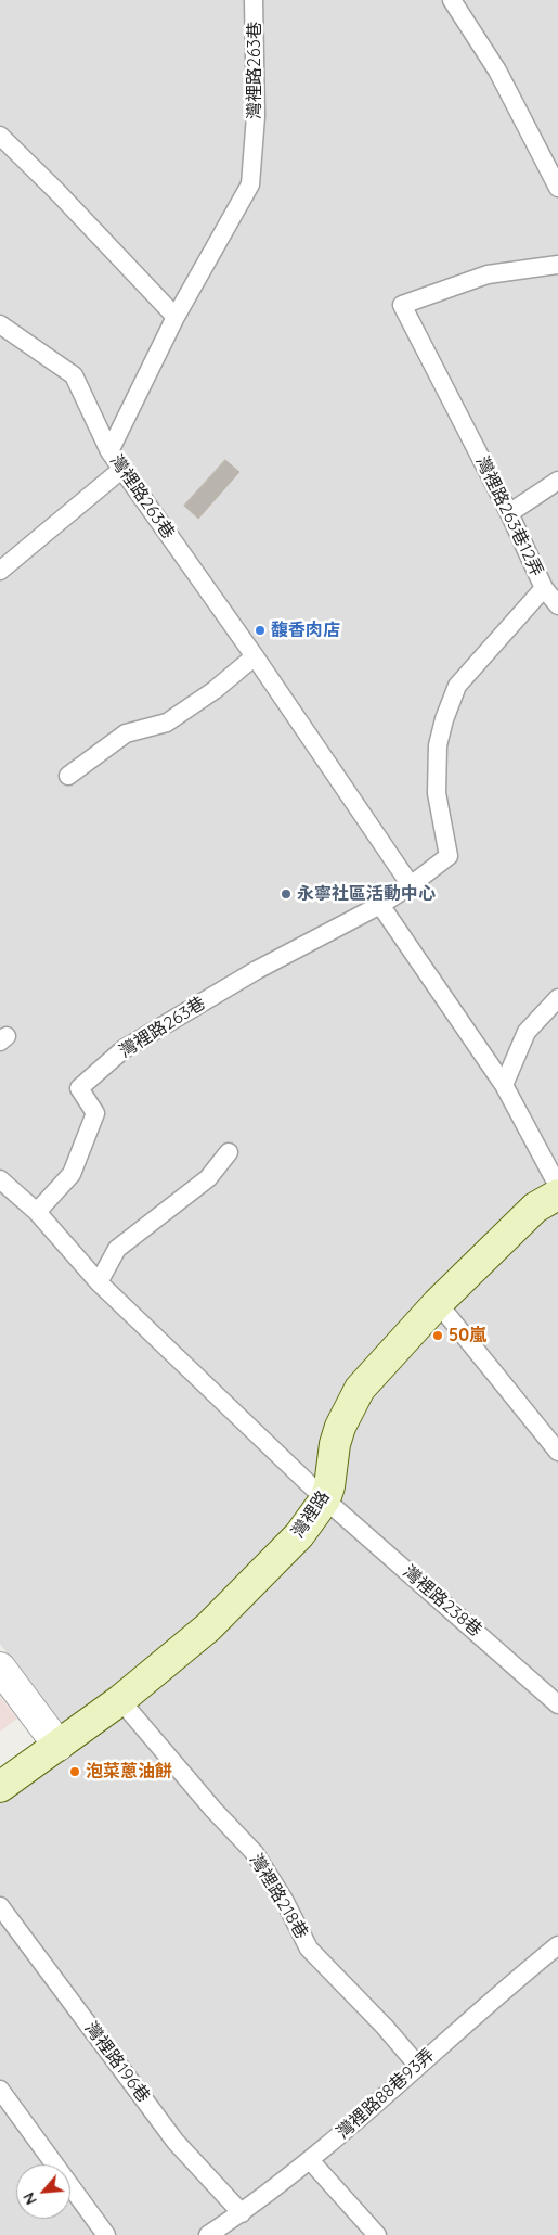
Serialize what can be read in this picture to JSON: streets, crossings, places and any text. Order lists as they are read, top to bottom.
{
  "streets": {
    "street": ["灣裡路"],
    "lane": [
      "灣裡路263巷",
      "灣裡路263巷12弄",
      "灣裡路238巷",
      "灣裡路218巷",
      "灣裡路196巷",
      "灣裡路88巷93弄"
    ]
  },
  "crossings": [
    ["灣裡路263巷", "灣裡路263巷12弄"],
    ["灣裡路263巷", "灣裡路238巷"],
    ["灣裡路", "灣裡路238巷"],
    ["灣裡路", "灣裡路218巷"],
    ["灣裡路218巷", "灣裡路88巷93弄"],
    ["灣裡路196巷", "灣裡路88巷93弄"]
  ],
  "places": [
    "馥香肉店",
    "永寧社區活動中心",
    "50嵐",
    "泡菜蔥油餅"
  ],
  "north": "bottom left"
}
